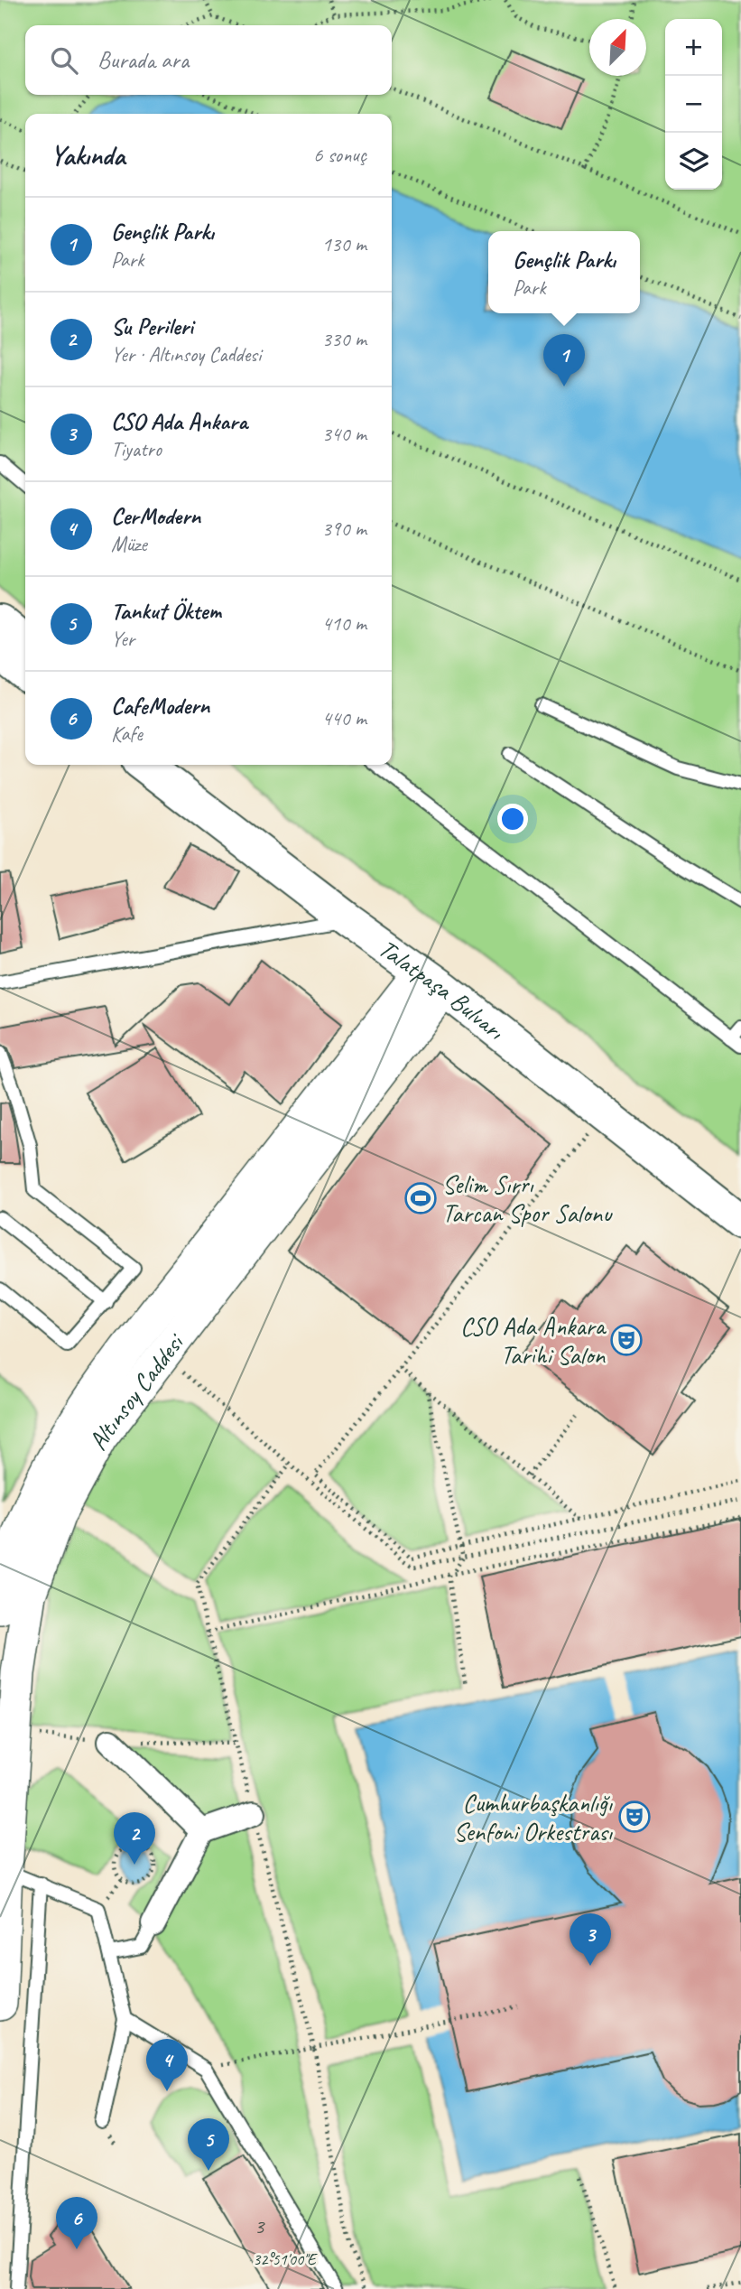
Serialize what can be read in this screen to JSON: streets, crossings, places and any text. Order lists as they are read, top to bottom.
{
  "streets": {
    "main road": ["Talatpaşa Bulvarı"],
    "street": ["Altınsoy Caddesi"]
  },
  "crossings": [
    ["Talatpaşa Bulvarı", "Altınsoy Caddesi"]
  ],
  "places": {
    "sports": ["Selim Sırrı Tarcan Spor Salonu"],
    "theatre": ["CSO Ada Ankara Tarihi Salon", "Cumhurbaşkanlığı Senfoni Orkestrası"]
  },
  "house_numbers": ["3"],
  "north": "top right",
  "page": {
    "map_buttons": ["+", "−"],
    "search": "Burada ara",
    "heading": ["Yakında", "6 sonuç"],
    "list": [
      {
        "mark": "1",
        "name": "Gençlik Parkı",
        "note": "Park",
        "value": "130 m"
      },
      {
        "mark": "2",
        "name": "Su Perileri",
        "note": "Yer · Altınsoy Caddesi",
        "value": "330 m"
      },
      {
        "mark": "3",
        "name": "CSO Ada Ankara",
        "note": "Tiyatro",
        "value": "340 m"
      },
      {
        "mark": "4",
        "name": "CerModern",
        "note": "Müze",
        "value": "390 m"
      },
      {
        "mark": "5",
        "name": "Tankut Öktem",
        "note": "Yer",
        "value": "410 m"
      },
      {
        "mark": "6",
        "name": "CafeModern",
        "note": "Kafe",
        "value": "440 m"
      }
    ],
    "popup": ["Gençlik Parkı", "Park"],
    "pins": [
      "1",
      "2",
      "3",
      "4",
      "5",
      "6"
    ]
  },
  "coordinates": ["32°51'00\"E"]
}
